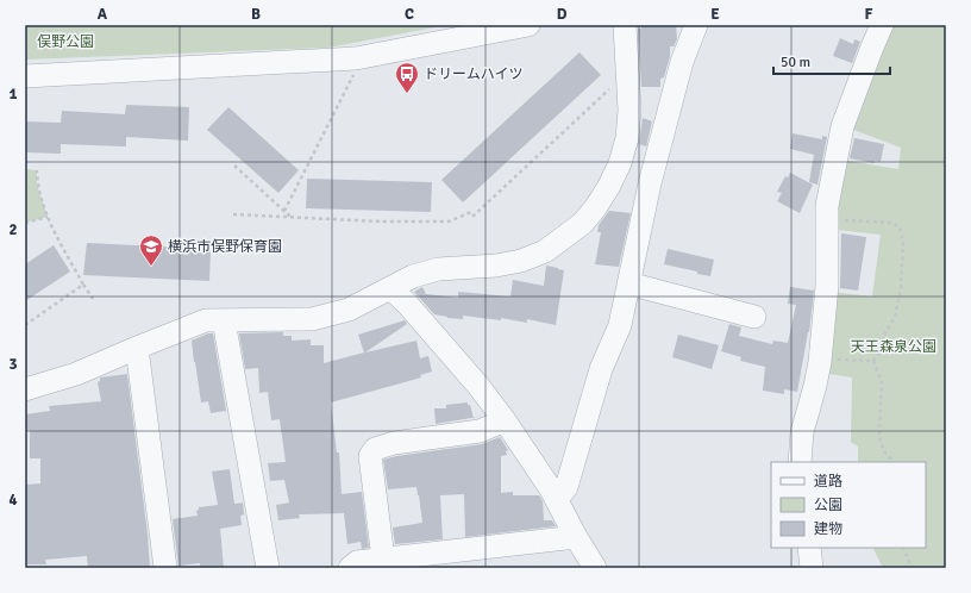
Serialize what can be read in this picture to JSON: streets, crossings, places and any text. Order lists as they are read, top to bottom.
{
  "parks": ["俣野公園", "天王森泉公園"],
  "places": {
    "bus stop": ["ドリームハイツ"],
    "school or university": ["横浜市俣野保育園"]
  },
  "legend": ["道路", "公園", "建物"],
  "scale_bar": "50 m",
  "grid": {
    "columns": [
      "A",
      "B",
      "C",
      "D",
      "E",
      "F"
    ],
    "rows": [
      "1",
      "2",
      "3",
      "4"
    ]
  }
}
